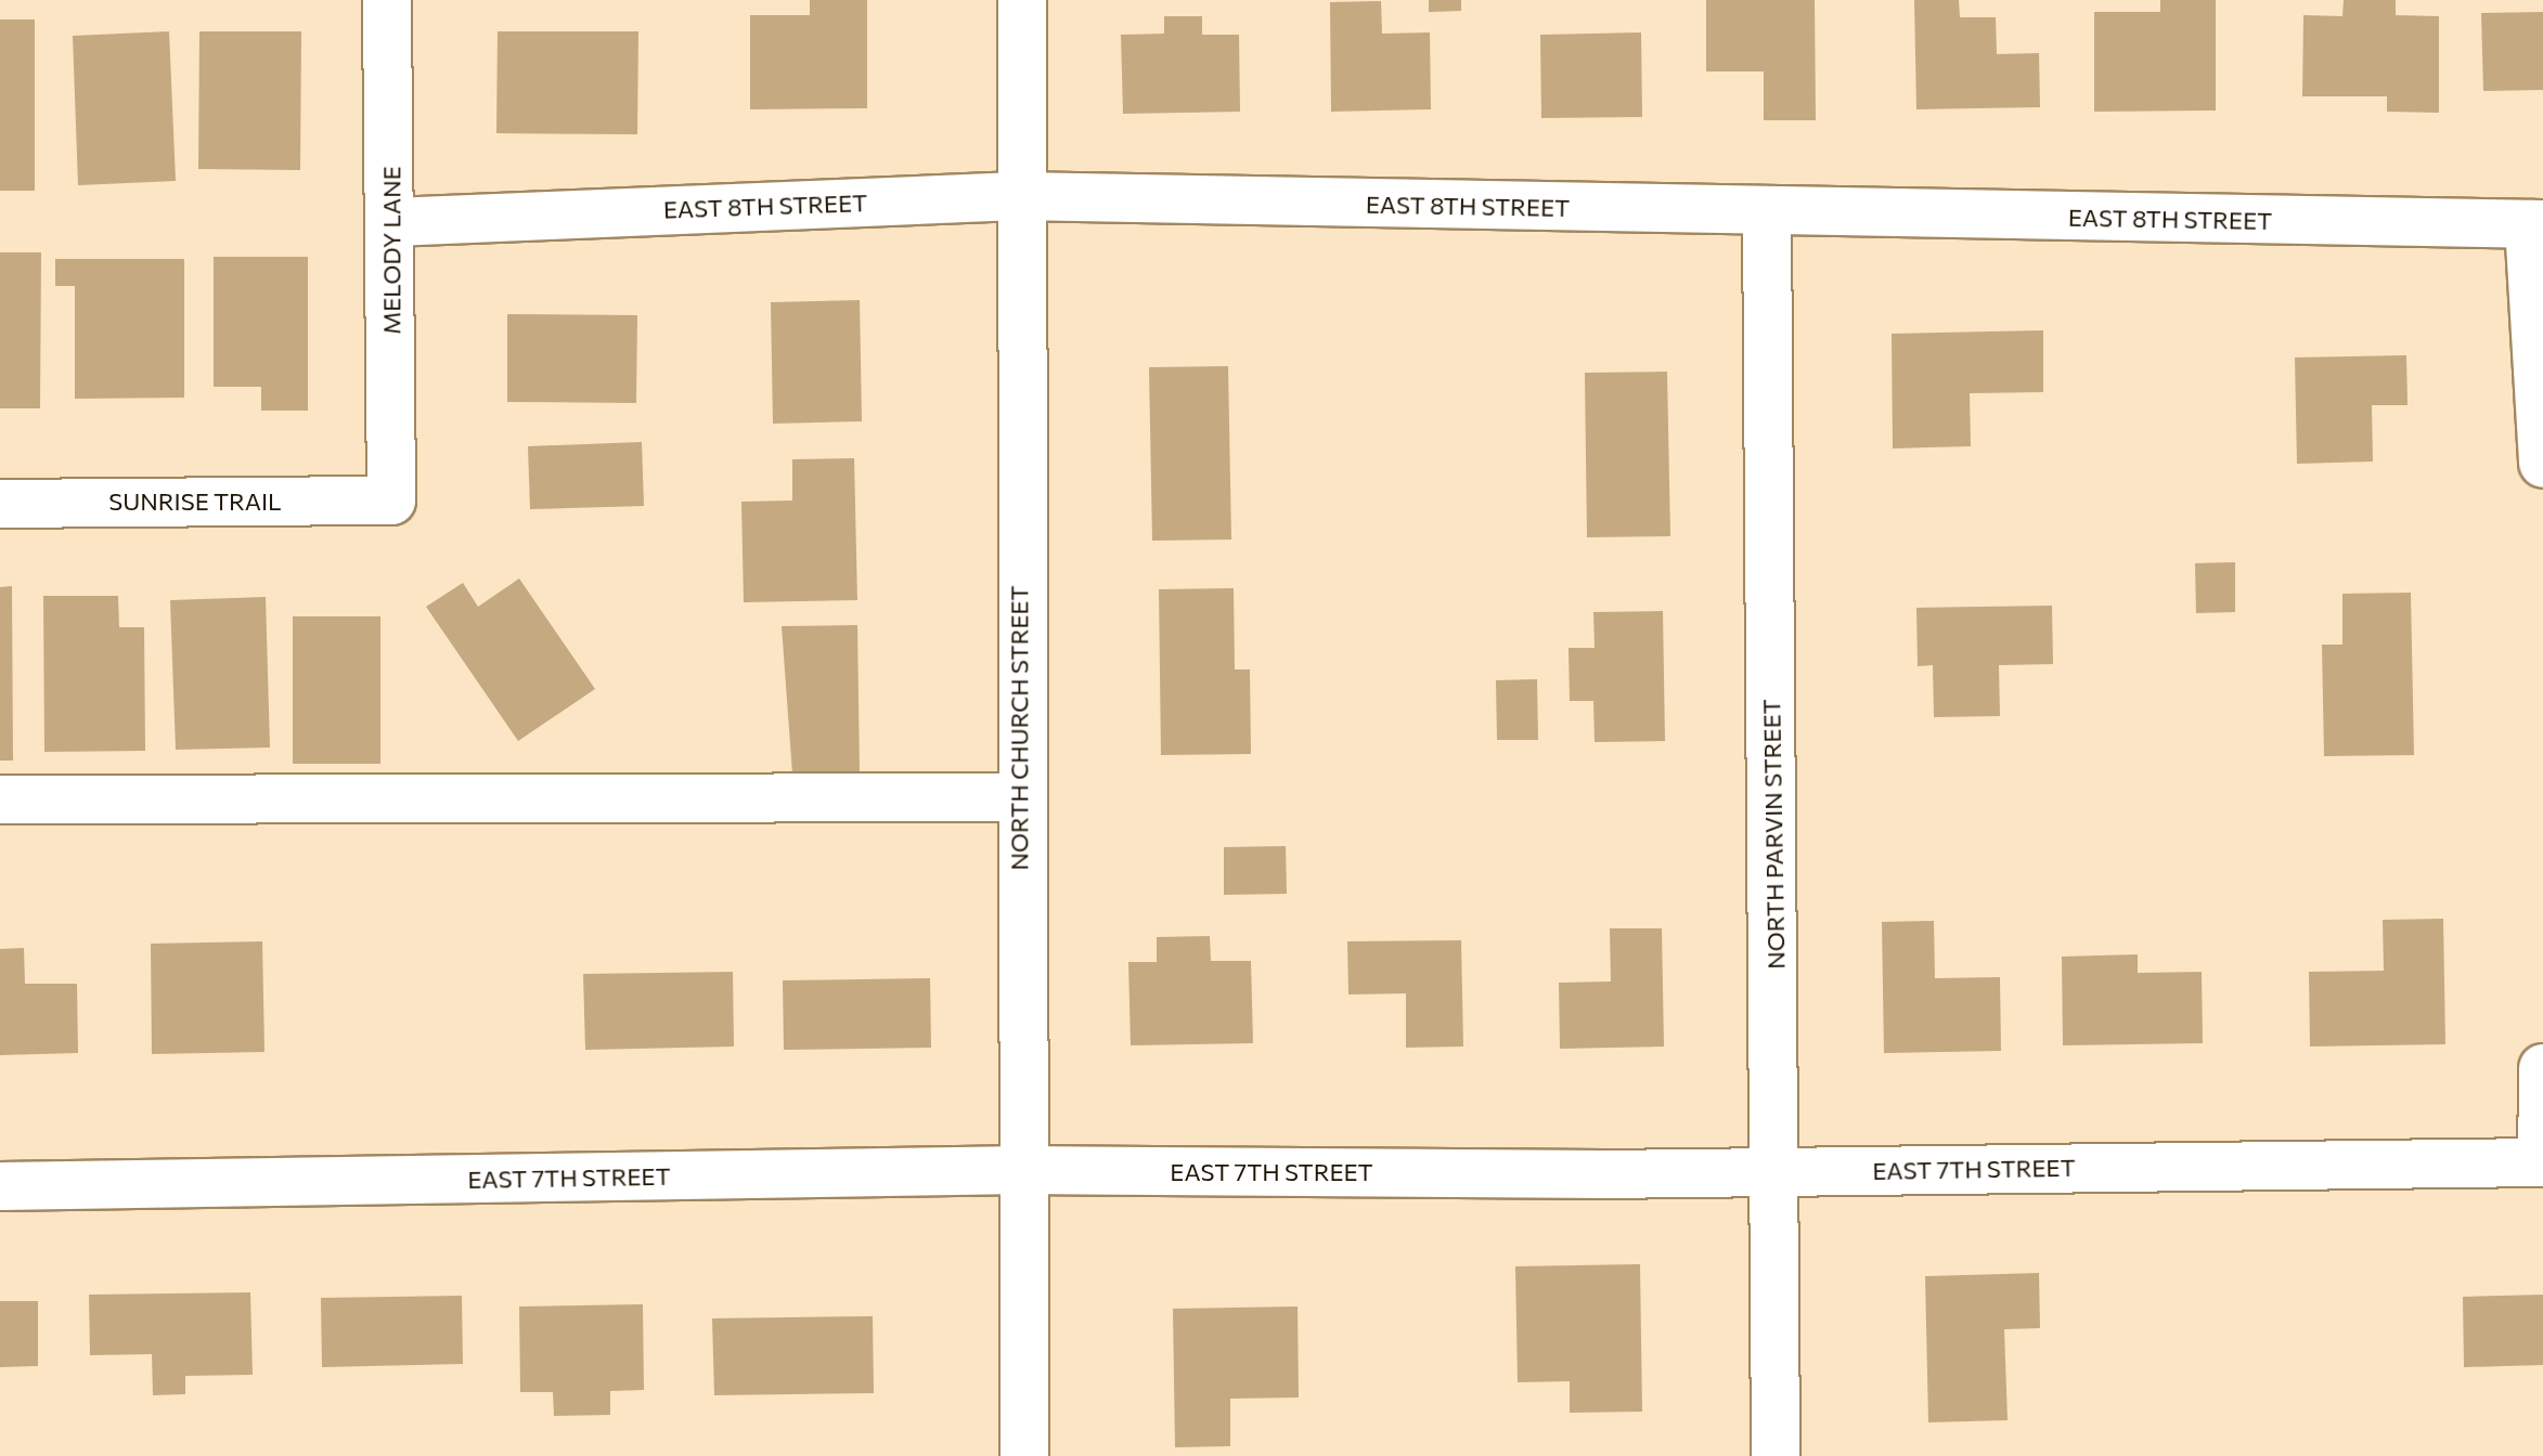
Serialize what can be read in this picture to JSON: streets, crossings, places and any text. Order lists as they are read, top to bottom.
{
  "streets": {
    "street": [
      "EAST 8TH STREET",
      "MELODY LANE",
      "SUNRISE TRAIL",
      "NORTH CHURCH STREET",
      "NORTH PARVIN STREET",
      "EAST 7TH STREET"
    ]
  },
  "crossings": [
    ["EAST 8TH STREET", "MELODY LANE"],
    ["EAST 8TH STREET", "NORTH CHURCH STREET"],
    ["EAST 8TH STREET", "NORTH PARVIN STREET"],
    ["MELODY LANE", "SUNRISE TRAIL"],
    ["NORTH CHURCH STREET", "EAST 7TH STREET"],
    ["NORTH PARVIN STREET", "EAST 7TH STREET"]
  ]
}
